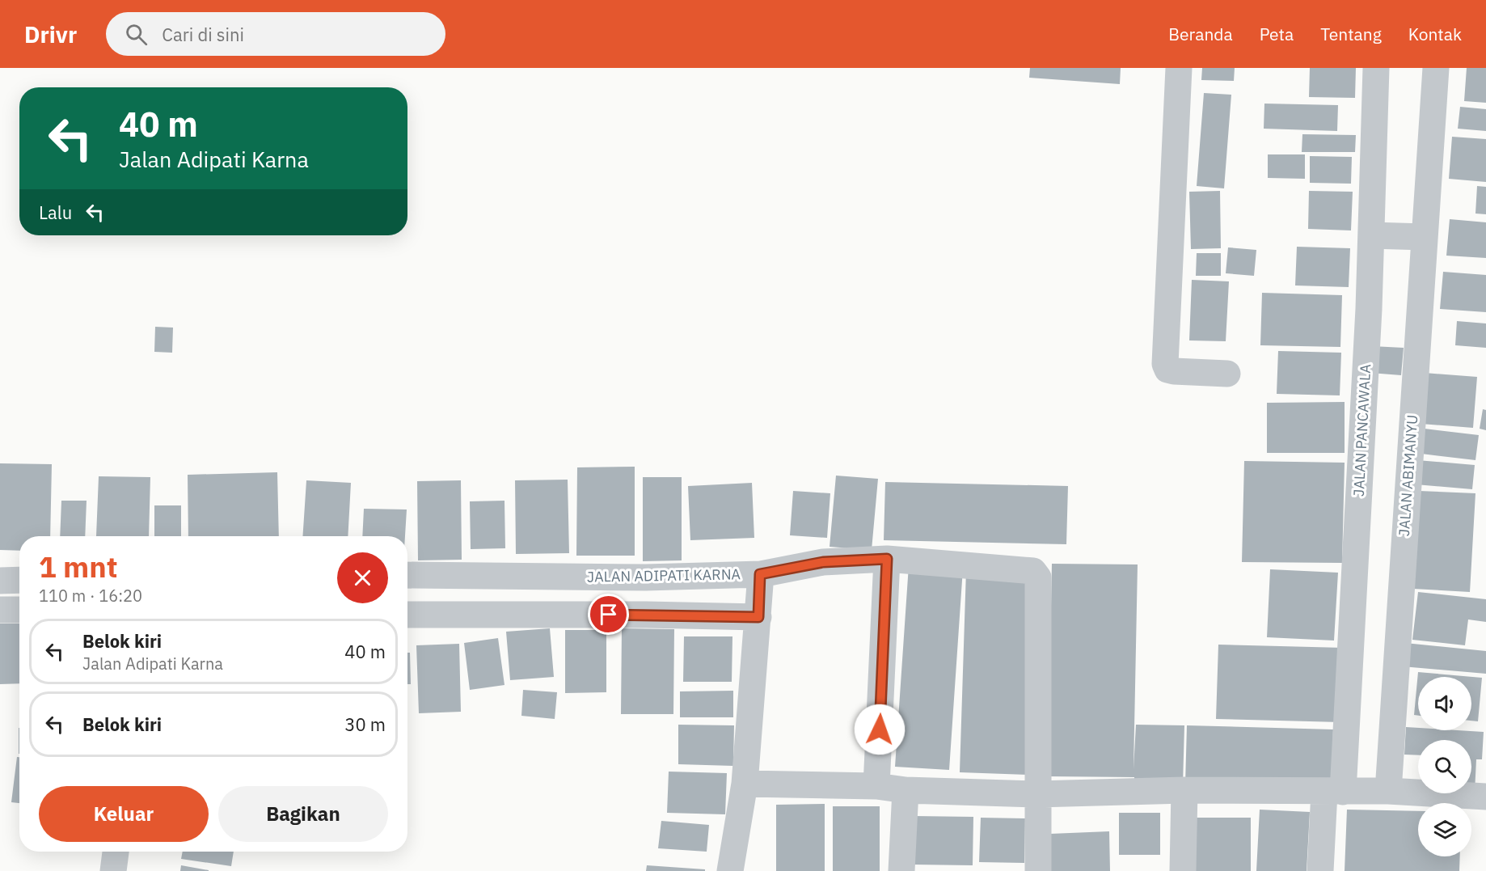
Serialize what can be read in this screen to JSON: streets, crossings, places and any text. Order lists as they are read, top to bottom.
{
  "streets": {
    "street": ["JALAN PANCAWALA", "JALAN ABIMANYU", "JALAN ADIPATI KARNA"]
  },
  "page": {
    "header": "Drivr",
    "search": "Cari di sini",
    "nav": [
      "Beranda",
      "Peta",
      "Tentang",
      "Kontak"
    ],
    "turn": ["40 m", "Jalan Adipati Karna"],
    "then": "Lalu",
    "heading": ["1 mnt", "110 m · 16:20"],
    "list": [
      {
        "name": "Belok kiri",
        "note": "Jalan Adipati Karna",
        "value": "40 m"
      },
      {
        "name": "Belok kiri",
        "value": "30 m"
      }
    ],
    "buttons": ["Keluar", "Bagikan"]
  }
}
